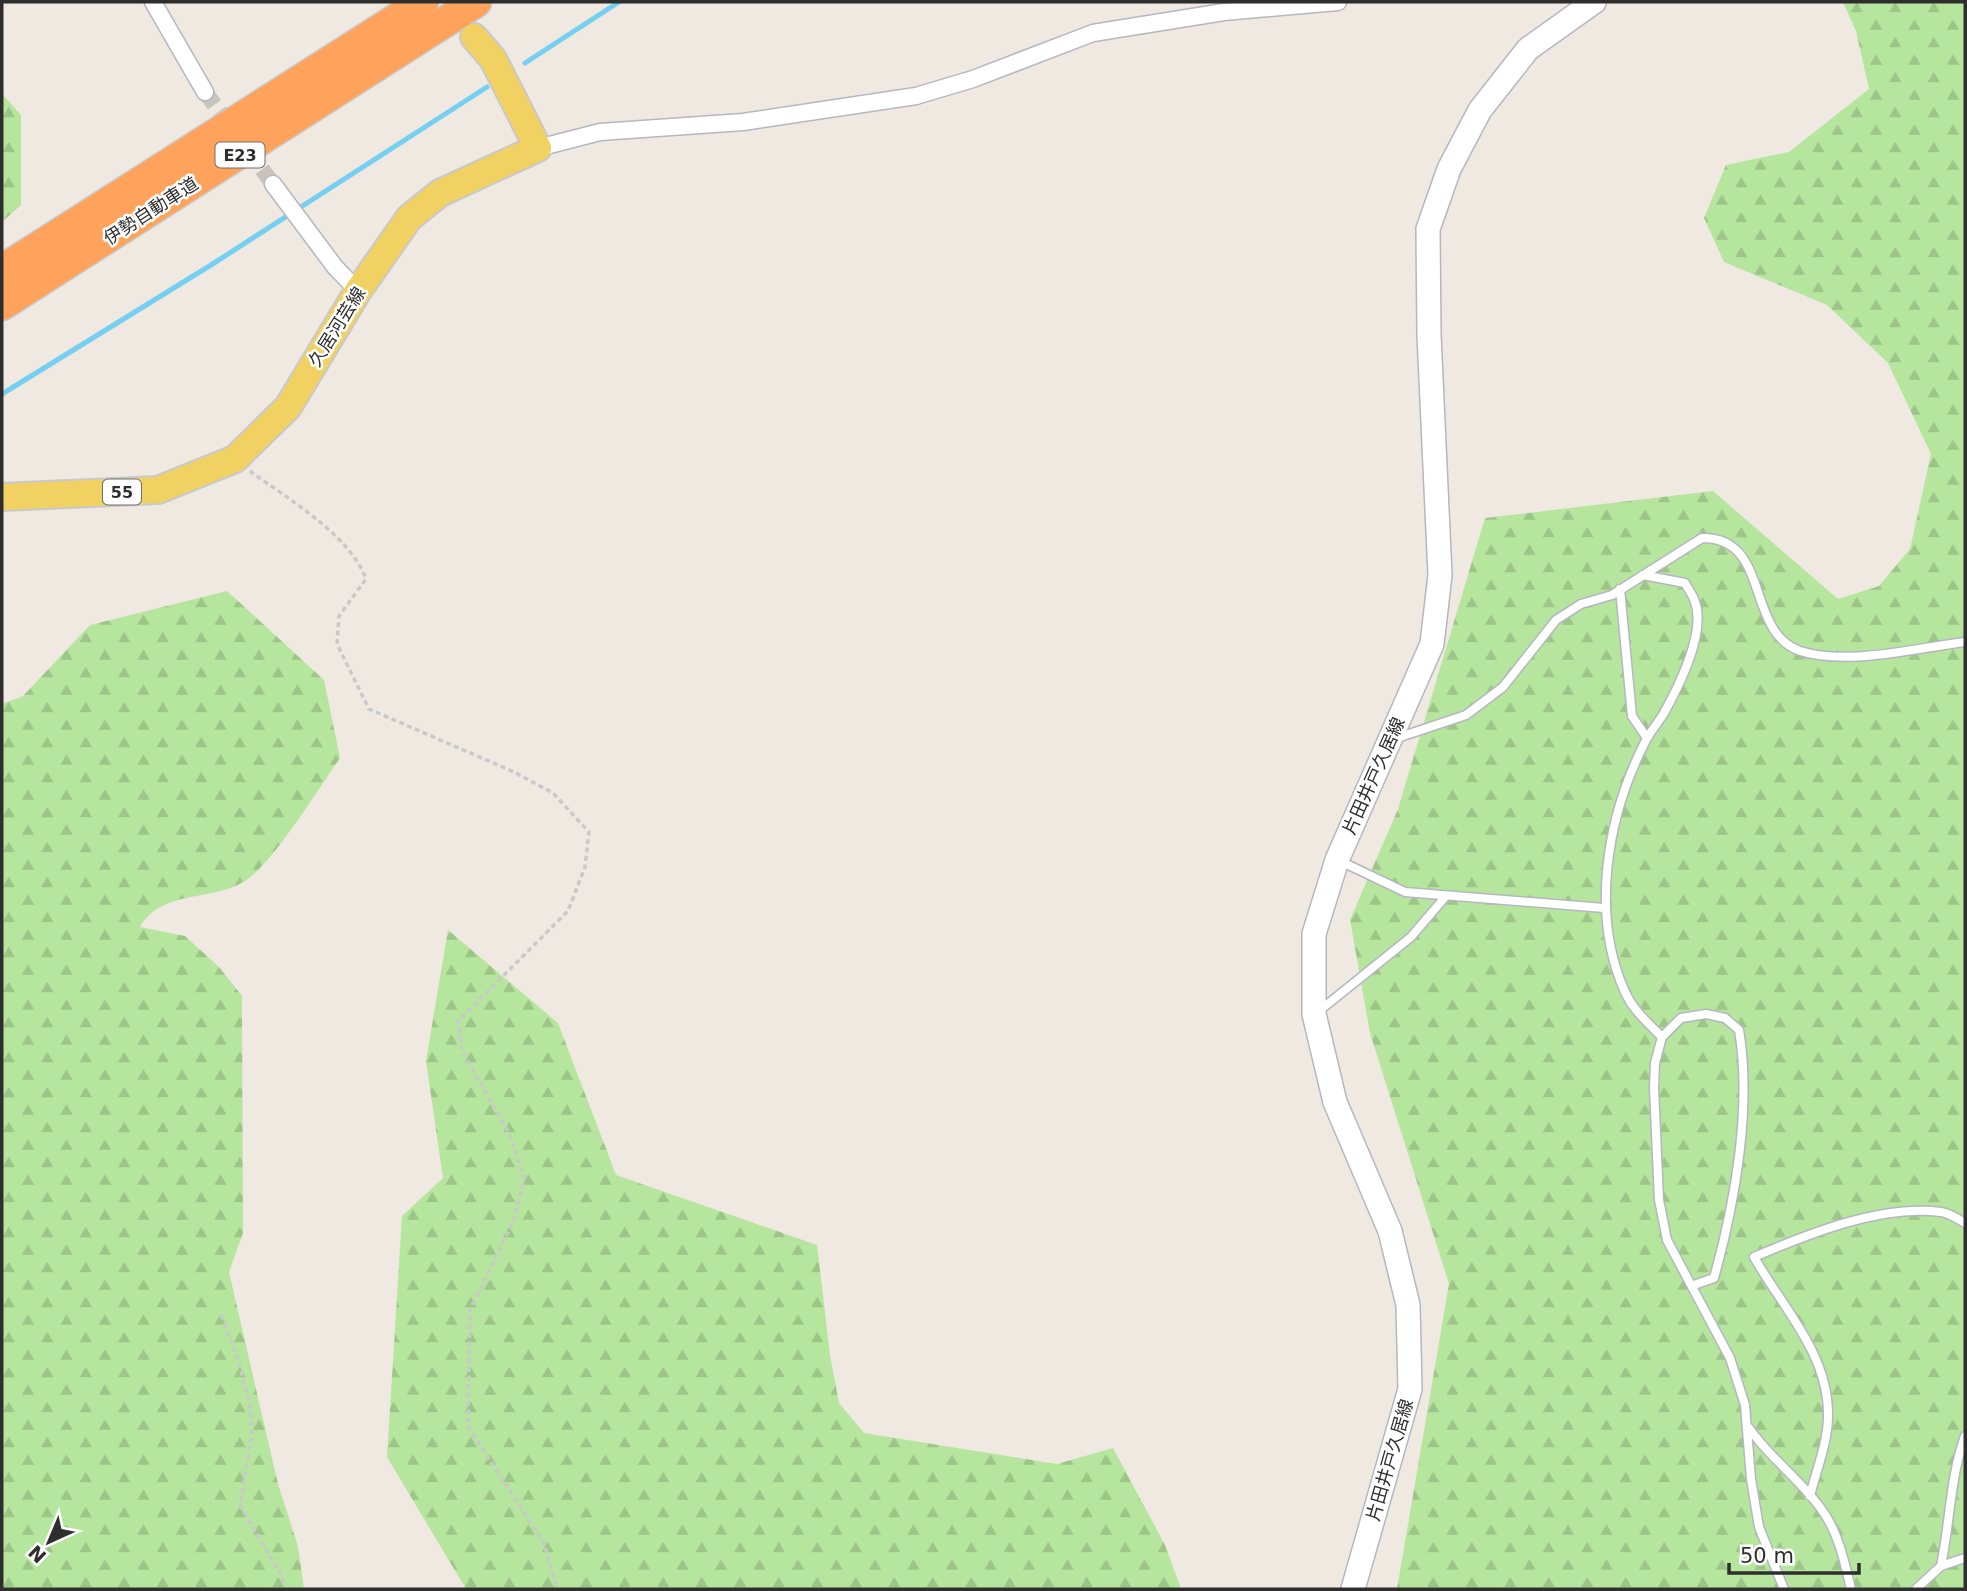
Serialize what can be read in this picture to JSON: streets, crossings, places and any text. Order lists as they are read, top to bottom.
{
  "streets": {
    "highway": ["E23", "伊勢自動車道"],
    "main road": ["久居河芸線", "55", "片田井戸久居線"]
  },
  "scale_bar": "50 m",
  "north": "bottom left"
}
